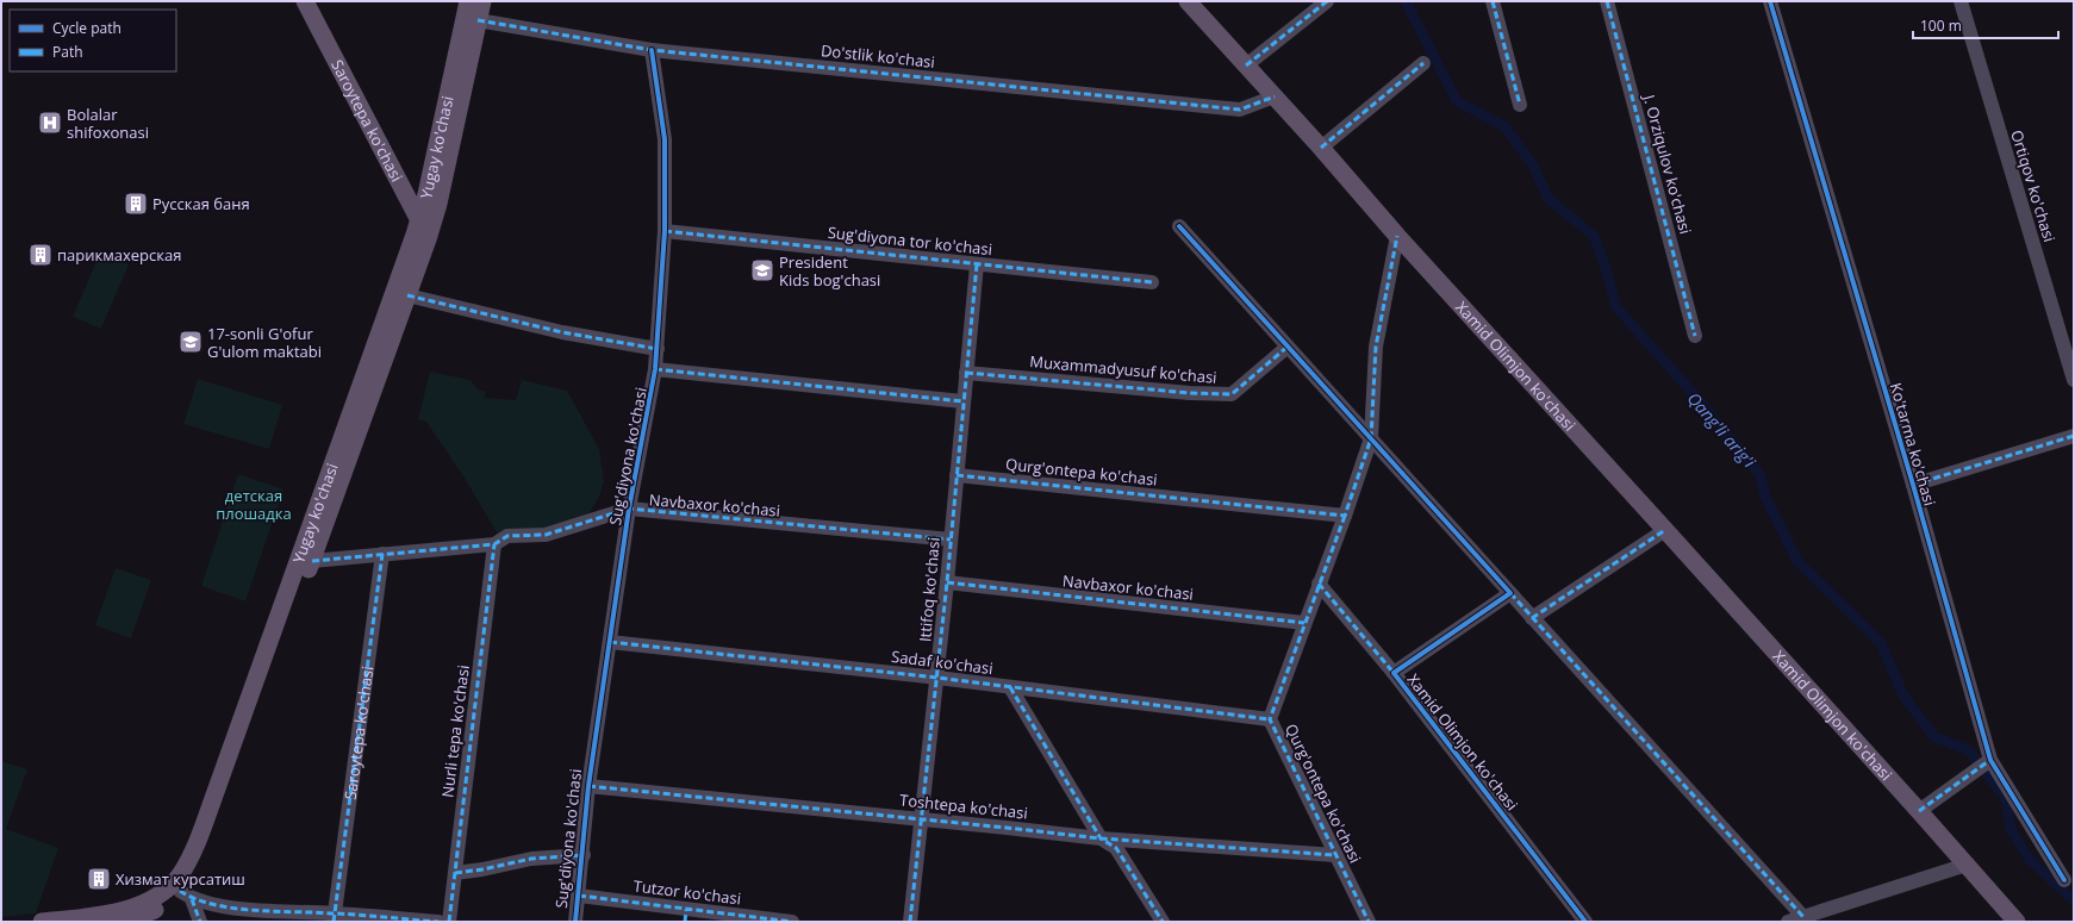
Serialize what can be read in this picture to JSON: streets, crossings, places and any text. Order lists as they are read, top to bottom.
{
  "streets": {
    "main road": ["Saroytepa ko'chasi", "Yugay ko'chasi", "Xamid Olimjon ko'chasi"],
    "street": [
      "Do'stlik ko'chasi",
      "J. Orziqulov ko'chasi",
      "Ortiqov ko'chasi",
      "Sug'diyona tor ko'chasi",
      "Muxammadyusuf ko'chasi",
      "Ko'tarma ko'chasi",
      "Sug'diyona ko'chasi",
      "Qurg'ontepa ko'chasi",
      "Navbaxor ko'chasi",
      "Ittifoq ko'chasi",
      "Sadaf ko'chasi",
      "Nurli tepa ko'chasi",
      "Toshtepa ko'chasi",
      "Tutzor ko'chasi"
    ]
  },
  "crossings": [
    ["Do'stlik ko'chasi", "Yugay ko'chasi"],
    ["Do'stlik ko'chasi", "Xamid Olimjon ko'chasi"],
    ["Do'stlik ko'chasi", "Sug'diyona ko'chasi"],
    ["Saroytepa ko'chasi", "Yugay ko'chasi"],
    ["Saroytepa ko'chasi", "Navbaxor ko'chasi"],
    ["Yugay ko'chasi", "Navbaxor ko'chasi"],
    ["Sug'diyona tor ko'chasi", "Sug'diyona ko'chasi"],
    ["Sug'diyona tor ko'chasi", "Ittifoq ko'chasi"],
    ["Xamid Olimjon ko'chasi", "Qurg'ontepa ko'chasi"],
    ["Muxammadyusuf ko'chasi", "Ittifoq ko'chasi"],
    ["Sug'diyona ko'chasi", "Navbaxor ko'chasi"],
    ["Sug'diyona ko'chasi", "Sadaf ko'chasi"],
    ["Sug'diyona ko'chasi", "Toshtepa ko'chasi"],
    ["Sug'diyona ko'chasi", "Tutzor ko'chasi"],
    ["Qurg'ontepa ko'chasi", "Navbaxor ko'chasi"],
    ["Qurg'ontepa ko'chasi", "Ittifoq ko'chasi"],
    ["Qurg'ontepa ko'chasi", "Sadaf ko'chasi"],
    ["Qurg'ontepa ko'chasi", "Toshtepa ko'chasi"],
    ["Navbaxor ko'chasi", "Ittifoq ko'chasi"],
    ["Navbaxor ko'chasi", "Nurli tepa ko'chasi"],
    ["Ittifoq ko'chasi", "Sadaf ko'chasi"],
    ["Ittifoq ko'chasi", "Toshtepa ko'chasi"]
  ],
  "water": ["Qang'li arig'i"],
  "parks": ["детская плошадка"],
  "places": {
    "hospital": ["Bolalar shifoxonasi"],
    "building": ["Русская баня", "парикмахерская", "Хизмат курсатиш"],
    "school or university": ["President Kids bog'chasi", "17-sonli G'ofur G'ulom maktabi"]
  },
  "legend": ["Cycle path", "Path"],
  "scale_bar": "100 m"
}
